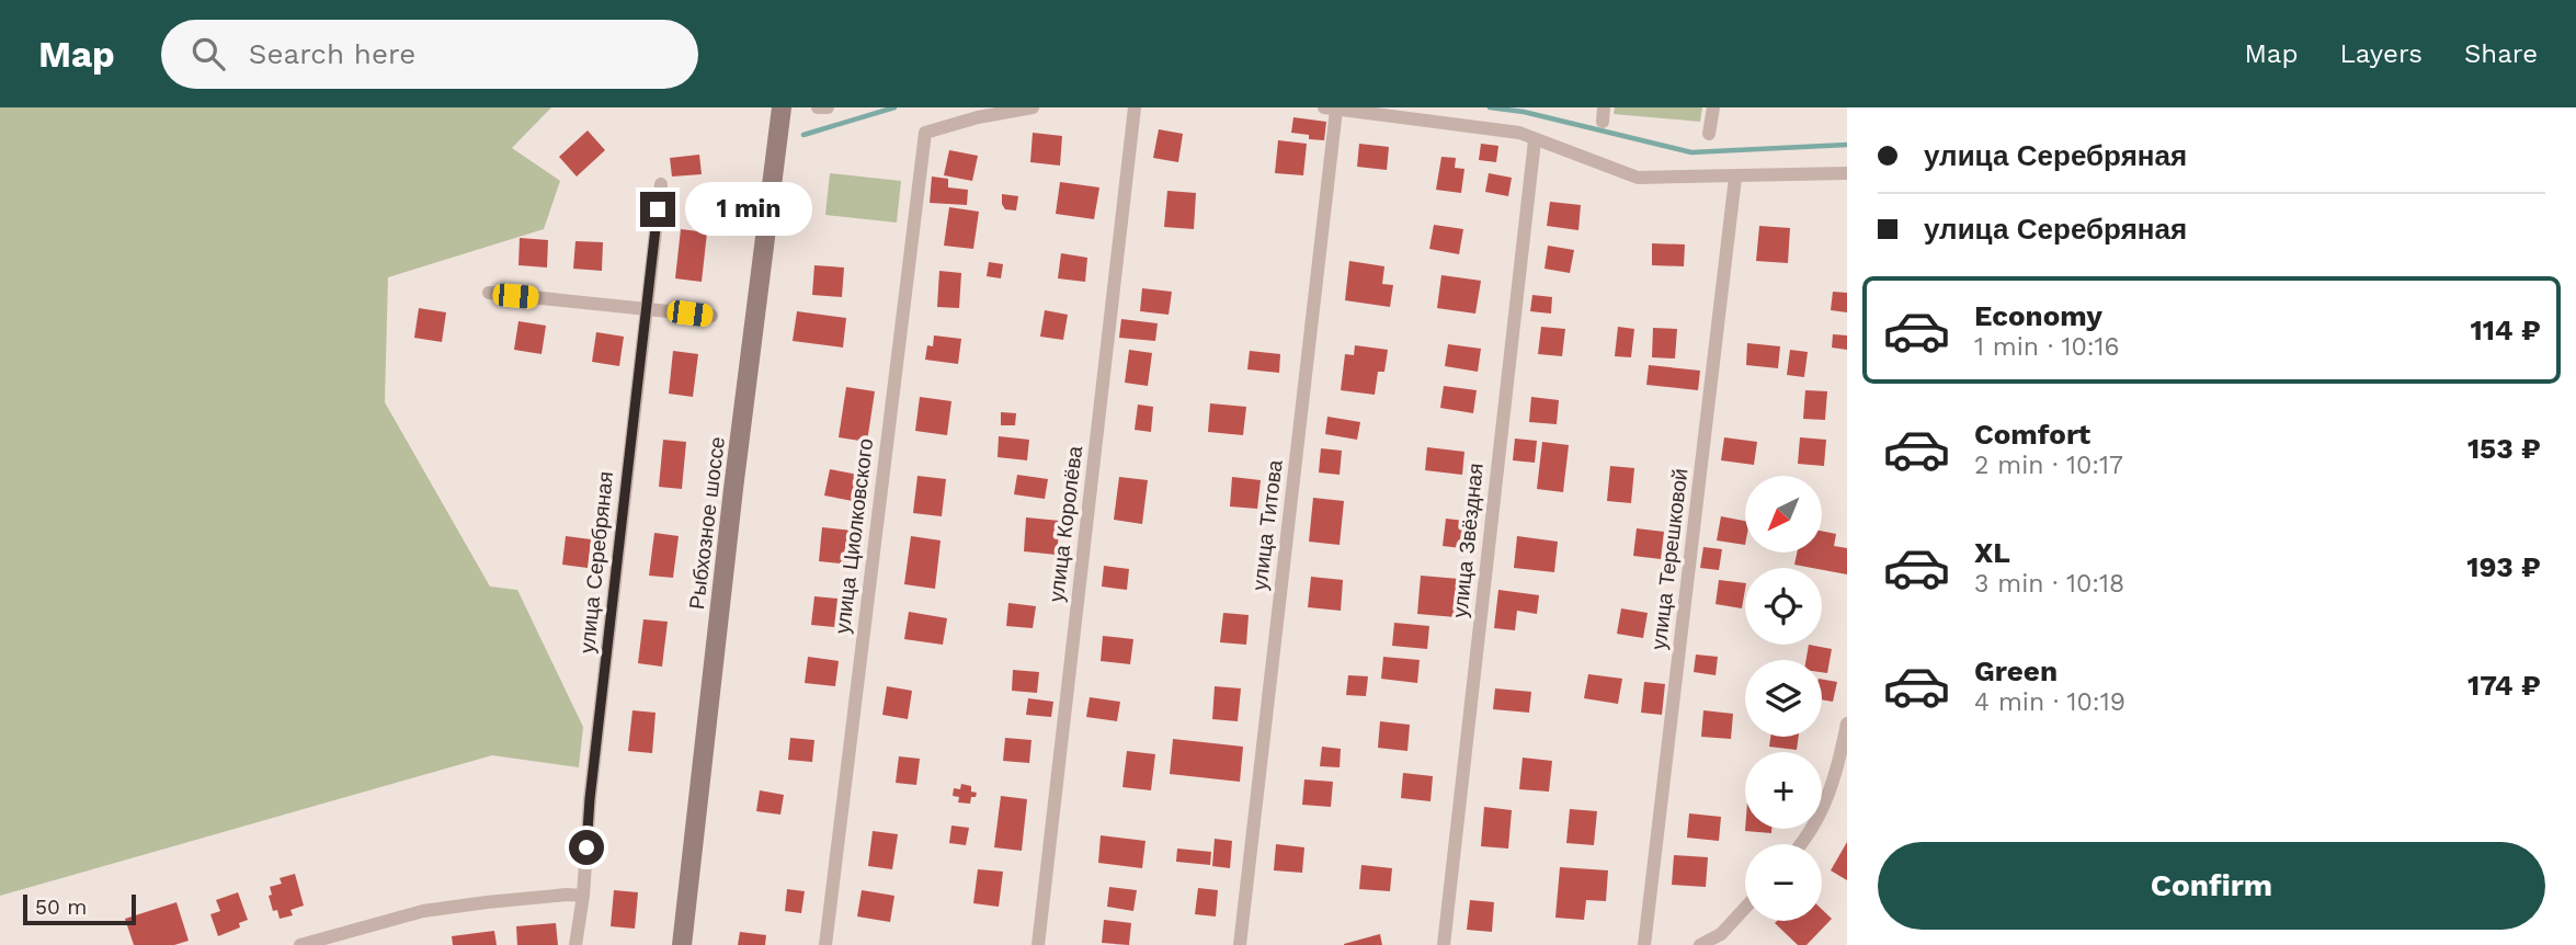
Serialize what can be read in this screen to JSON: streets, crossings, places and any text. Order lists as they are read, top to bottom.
{
  "streets": {
    "street": [
      "Рыбхозное шоссе",
      "улица Королёва",
      "улица Титова",
      "улица Циолковского",
      "улица Звёздная",
      "улица Терешковой",
      "улица Серебряная"
    ]
  },
  "scale_bar": "50 m",
  "north": "bottom left",
  "page": {
    "header": "Map",
    "search": "Search here",
    "nav": ["Map", "Layers", "Share"],
    "banner": ["улица Серебряная", "улица Серебряная"],
    "bubble": "1 min",
    "list": [
      {
        "name": "Economy",
        "note": "1 min · 10:16",
        "value": "114 ₽"
      },
      {
        "name": "Comfort",
        "note": "2 min · 10:17",
        "value": "153 ₽"
      },
      {
        "name": "XL",
        "note": "3 min · 10:18",
        "value": "193 ₽"
      },
      {
        "name": "Green",
        "note": "4 min · 10:19",
        "value": "174 ₽"
      }
    ],
    "map_buttons": ["+", "−"],
    "buttons": "Confirm",
    "scale": "50 m"
  }
}
